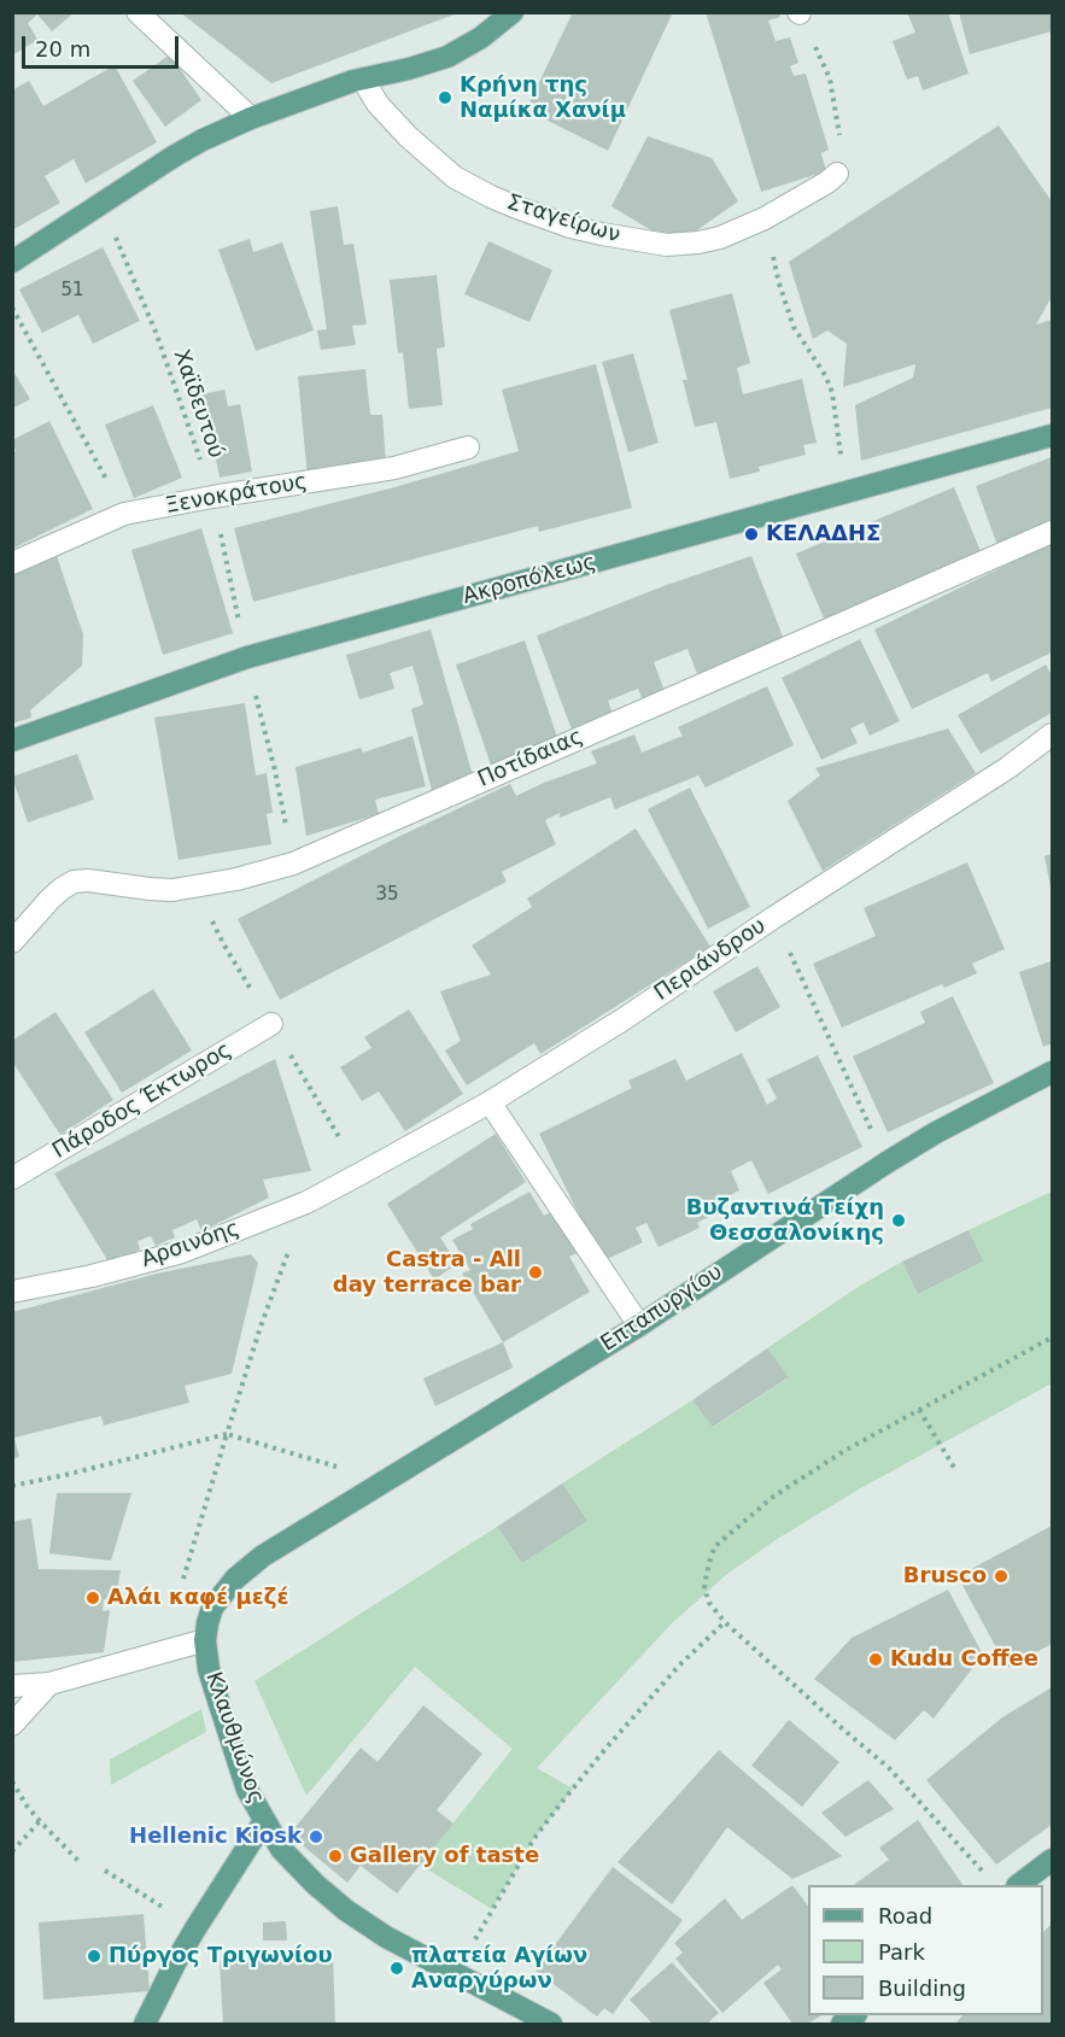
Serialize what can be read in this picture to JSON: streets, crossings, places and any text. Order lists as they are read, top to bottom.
{
  "streets": {
    "main road": ["Ακροπόλεως", "Επταπυργίου", "Κλαυθμώνος"],
    "street": [
      "Σταγείρων",
      "Ξενοκράτους",
      "Ποτίδαιας",
      "Περιάνδρου",
      "Πάροδος Έκτωρος",
      "Αρσινόης"
    ],
    "path": ["Χαϊδευτού"]
  },
  "crossings": [
    ["Χαϊδευτού", "Ξενοκράτους"],
    ["Περιάνδρου", "Αρσινόης"],
    ["Επταπυργίου", "Κλαυθμώνος"]
  ],
  "places": [
    "Κρήνη της Ναμίκα Χανίμ",
    "ΚΕΛΑΔΗΣ",
    "Βυζαντινά Τείχη Θεσσαλονίκης",
    "Castra - All day terrace bar",
    "Brusco",
    "Αλάι καφέ μεζέ",
    "Kudu Coffee",
    "Hellenic Kiosk",
    "Gallery of taste",
    "Πύργος Τριγωνίου",
    "πλατεία Αγίων Αναργύρων"
  ],
  "house_numbers": ["51", "35"],
  "legend": ["Road", "Park", "Building"],
  "scale_bar": "20 m"
}
